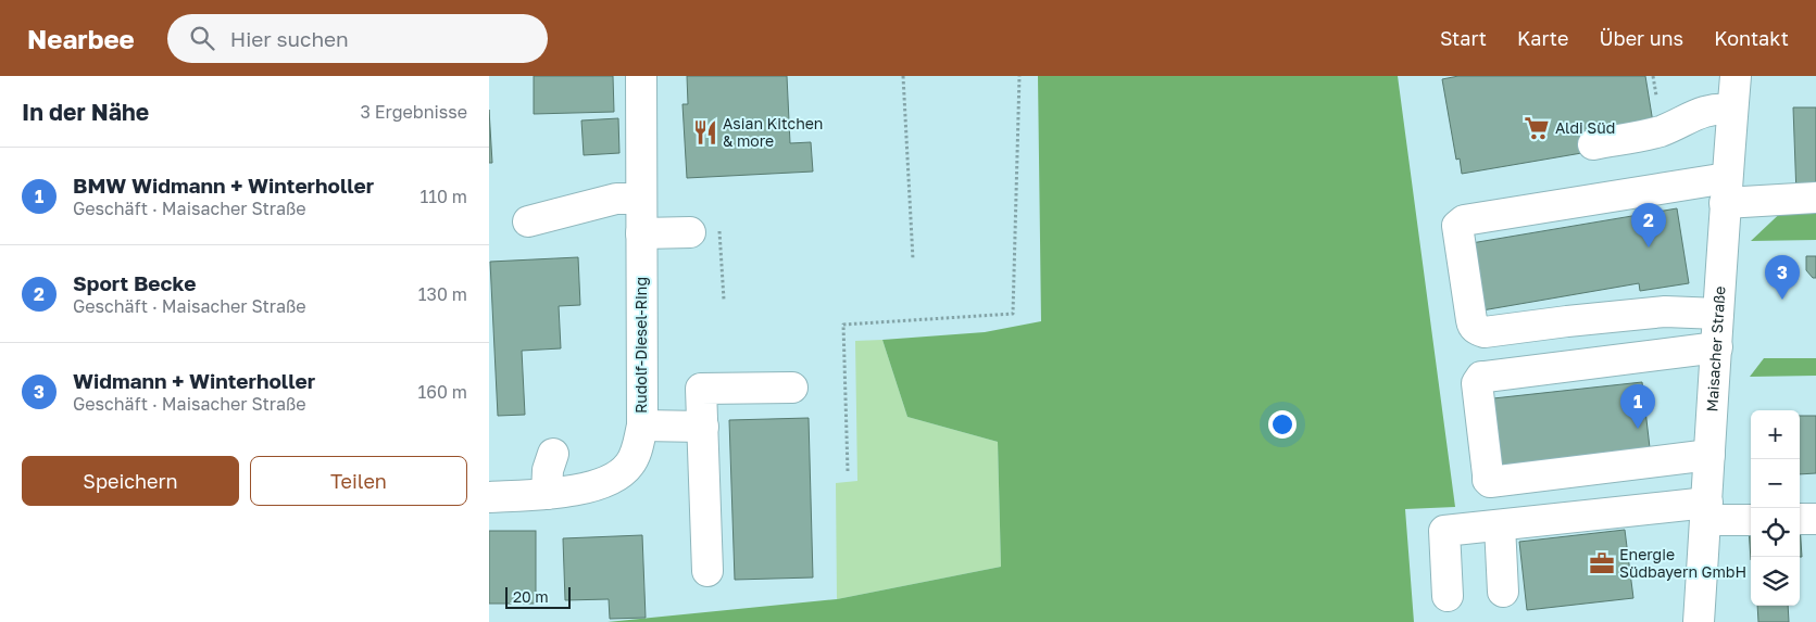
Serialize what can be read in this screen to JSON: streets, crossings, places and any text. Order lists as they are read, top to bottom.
{
  "streets": {
    "street": ["Rudolf-Diesel-Ring", "Maisacher Straße"]
  },
  "places": {
    "supermarket": ["Aldi Süd"],
    "restaurant": ["Asian Kitchen & more"],
    "office": ["Energie Südbayern GmbH"]
  },
  "scale_bar": "20 m",
  "page": {
    "header": "Nearbee",
    "search": "Hier suchen",
    "nav": [
      "Start",
      "Karte",
      "Über uns",
      "Kontakt"
    ],
    "heading": ["In der Nähe", "3 Ergebnisse"],
    "list": [
      {
        "mark": "1",
        "name": "BMW Widmann + Winterholler",
        "note": "Geschäft · Maisacher Straße",
        "value": "110 m"
      },
      {
        "mark": "2",
        "name": "Sport Becke",
        "note": "Geschäft · Maisacher Straße",
        "value": "130 m"
      },
      {
        "mark": "3",
        "name": "Widmann + Winterholler",
        "note": "Geschäft · Maisacher Straße",
        "value": "160 m"
      }
    ],
    "pins": ["2", "3", "1"],
    "map_buttons": ["+", "−"],
    "buttons": ["Speichern", "Teilen"],
    "scale": "20 m"
  }
}
